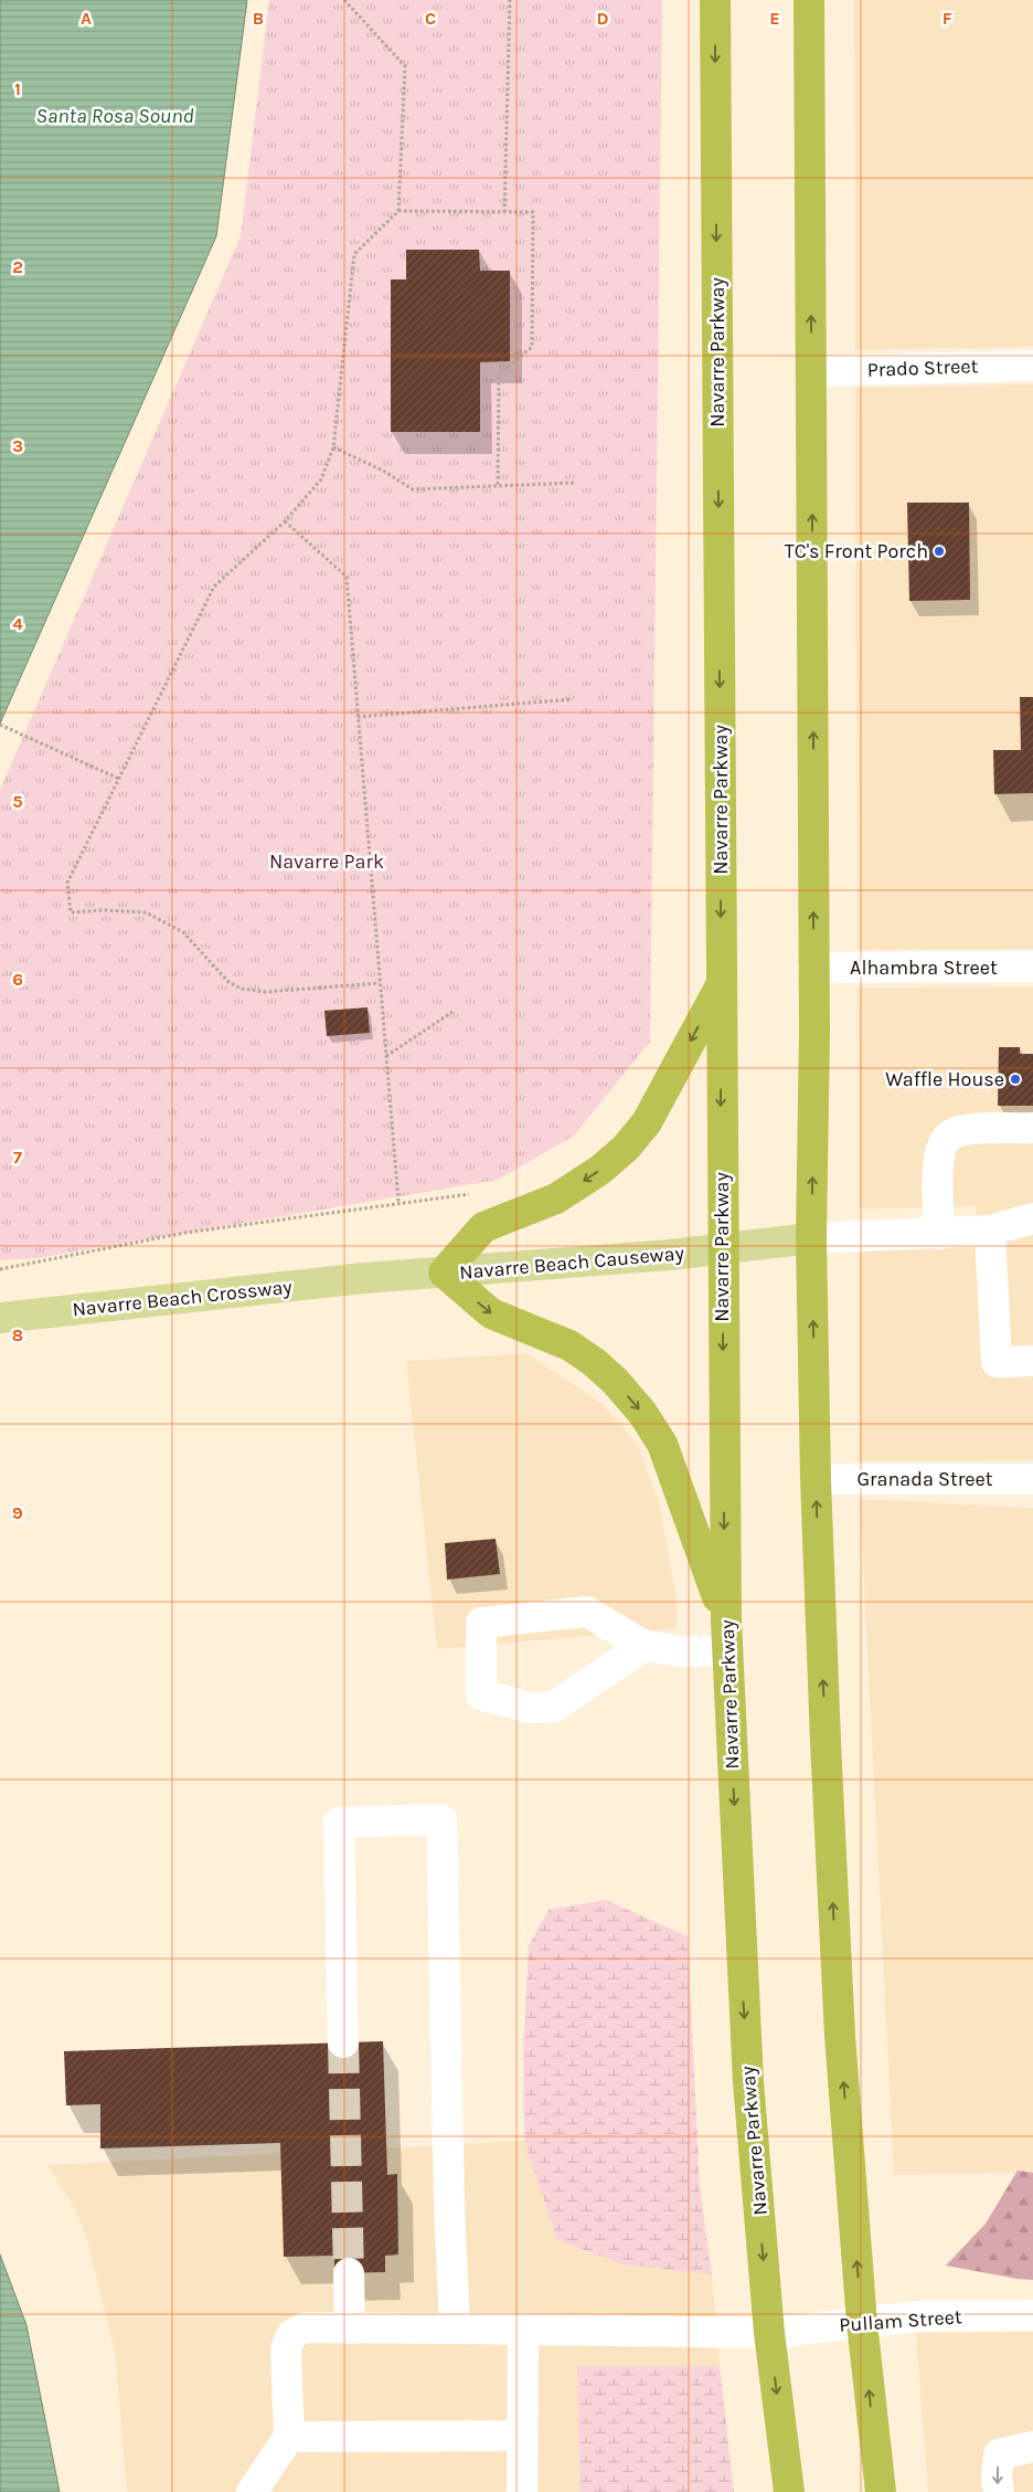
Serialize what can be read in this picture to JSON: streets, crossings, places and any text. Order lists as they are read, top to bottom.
{
  "streets": {
    "highway": ["Navarre Parkway"],
    "main road": ["Navarre Beach Causeway", "Navarre Beach Crossway"],
    "street": [
      "Prado Street",
      "Alhambra Street",
      "Granada Street",
      "Pullam Street"
    ]
  },
  "crossings": [
    ["Navarre Parkway", "Navarre Beach Causeway"],
    ["Navarre Parkway", "Pullam Street"],
    ["Navarre Beach Causeway", "Navarre Beach Crossway"]
  ],
  "water": ["Santa Rosa Sound"],
  "parks": ["Navarre Park"],
  "places": ["TC's Front Porch", "Waffle House"],
  "grid": {
    "columns": [
      "A",
      "B",
      "C",
      "D",
      "E",
      "F"
    ],
    "rows": [
      "1",
      "2",
      "3",
      "4",
      "5",
      "6",
      "7",
      "8",
      "9"
    ]
  }
}
